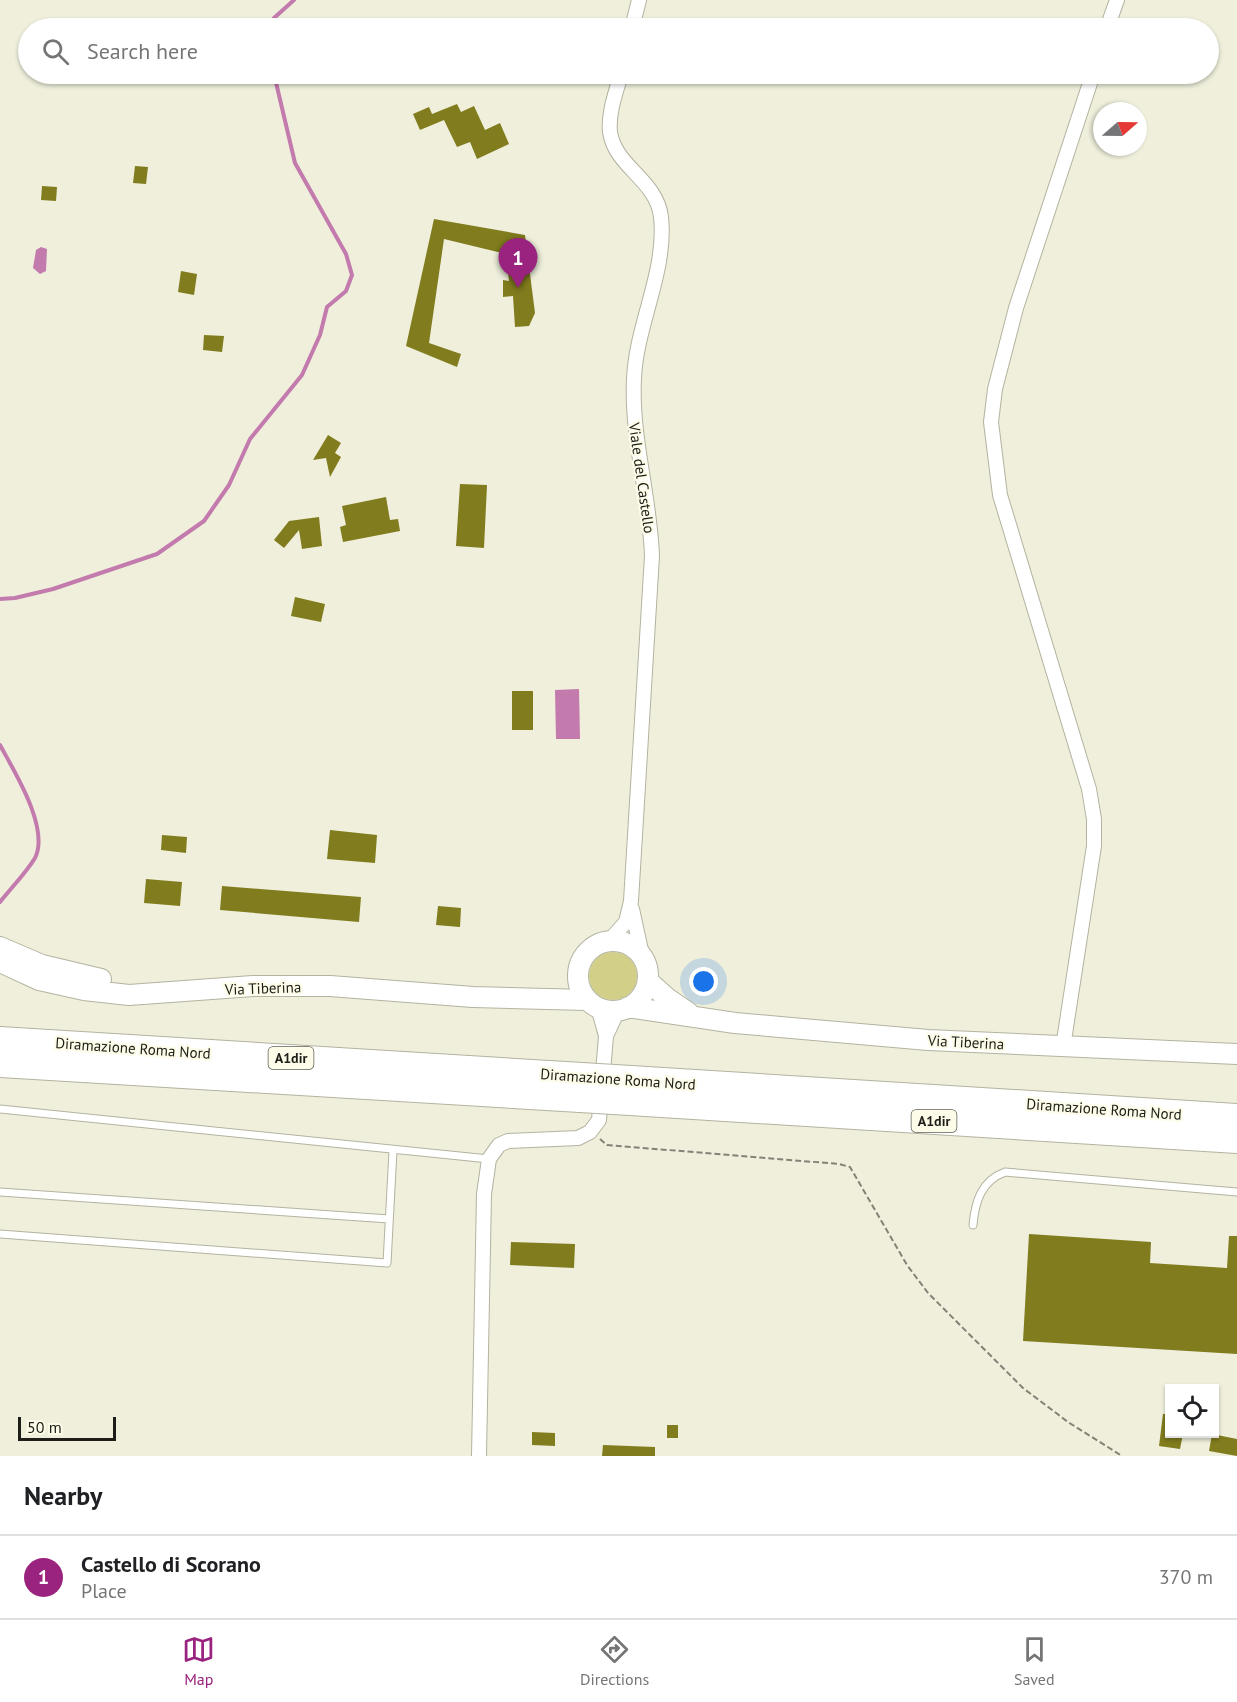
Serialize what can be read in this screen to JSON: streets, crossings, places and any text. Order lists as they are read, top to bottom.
{
  "streets": {
    "highway": ["Diramazione Roma Nord", "A1dir"],
    "main road": ["Via Tiberina"],
    "street": ["Viale del Castello"]
  },
  "scale_bar": "50 m",
  "north": "right",
  "page": {
    "search": "Search here",
    "pins": "1",
    "scale": "50 m",
    "heading": "Nearby",
    "list": [
      {
        "mark": "1",
        "name": "Castello di Scorano",
        "note": "Place",
        "value": "370 m"
      }
    ],
    "nav": ["Map", "Directions", "Saved"]
  }
}
